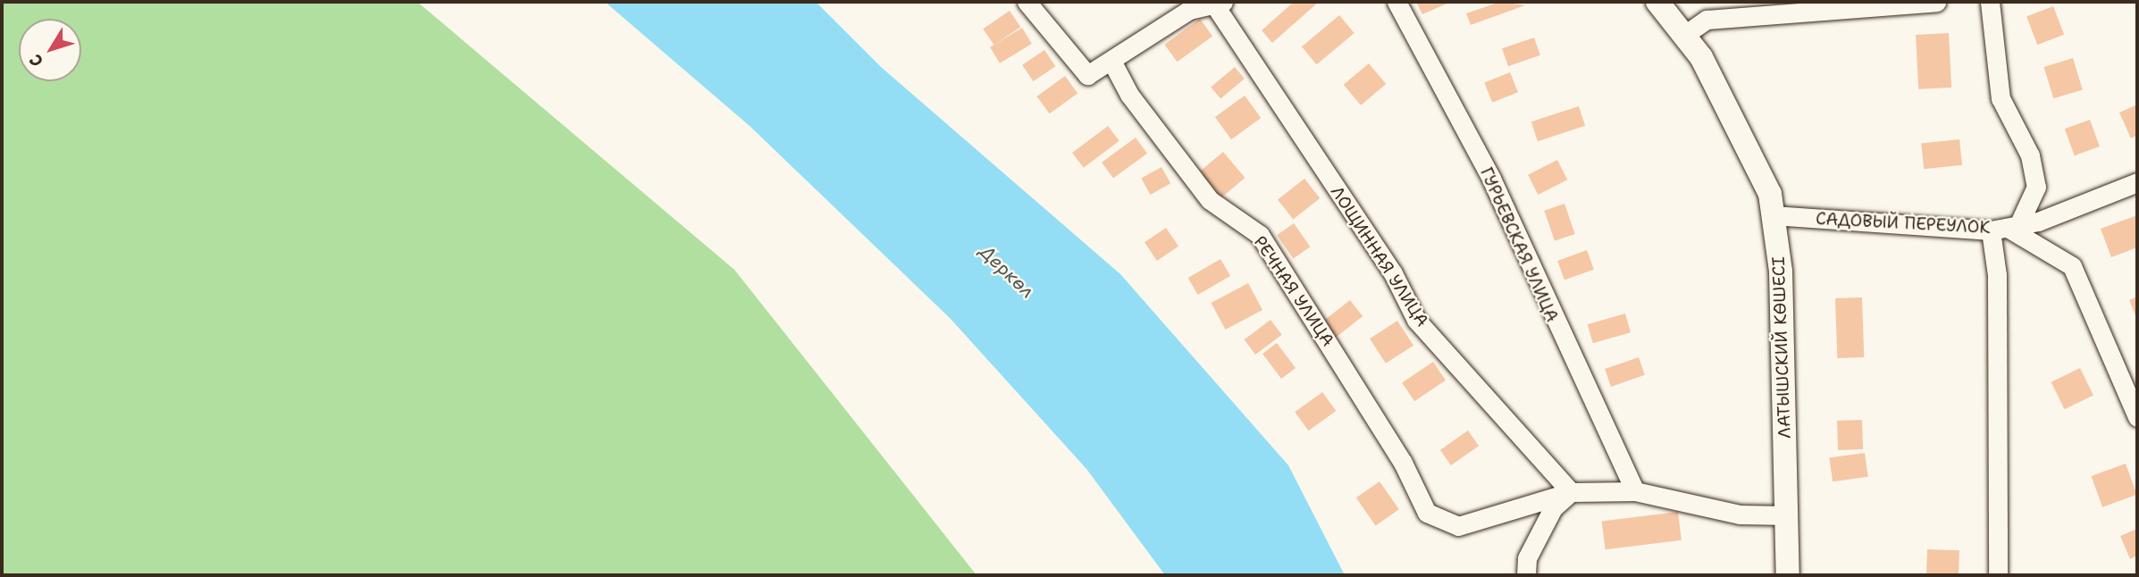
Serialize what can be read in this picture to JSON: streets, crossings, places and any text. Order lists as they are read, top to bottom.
{
  "streets": {
    "street": [
      "САДОВЫЙ ПЕРЕУЛОК",
      "ГУРЬЕВСКАЯ УЛИЦА",
      "ЛОЩИННАЯ УЛИЦА",
      "РЕЧНАЯ УЛИЦА",
      "ЛАТЫШСКИЙ КӨШЕСІ"
    ]
  },
  "crossings": [
    ["САДОВЫЙ ПЕРЕУЛОК", "ЛАТЫШСКИЙ КӨШЕСІ"],
    ["ЛОЩИННАЯ УЛИЦА", "РЕЧНАЯ УЛИЦА"]
  ],
  "water": ["Деркөл"],
  "north": "bottom left"
}
